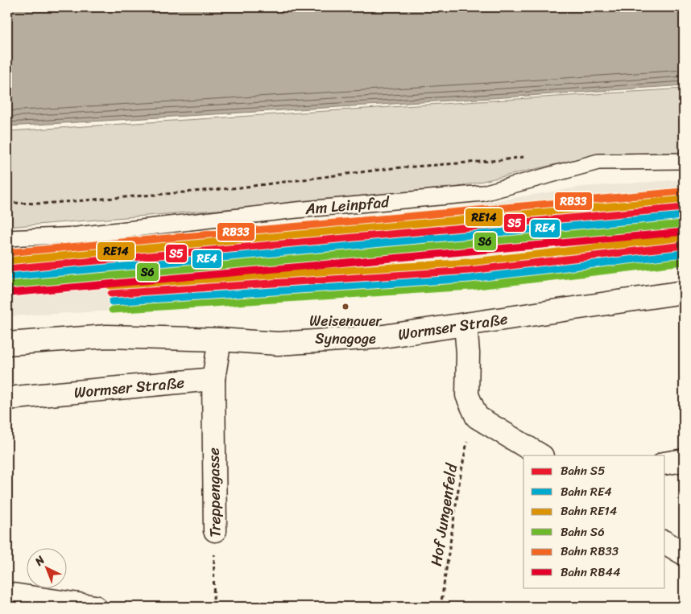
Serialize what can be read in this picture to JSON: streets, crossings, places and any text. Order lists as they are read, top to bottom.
{
  "streets": {
    "street": ["Wormser Straße", "Treppengasse"],
    "lane": ["Am Leinpfad"],
    "path": ["Hof Jungenfeld"]
  },
  "crossings": [
    ["Wormser Straße", "Treppengasse"]
  ],
  "places": ["Weisenauer Synagoge"],
  "lines": [
    "rail line RB33",
    "rail line RE14",
    "rail line S5",
    "rail line RE4",
    "rail line S6",
    "rail line RB44"
  ],
  "legend": [
    "Bahn S5",
    "Bahn RE4",
    "Bahn RE14",
    "Bahn S6",
    "Bahn RB33",
    "Bahn RB44"
  ],
  "north": "top left"
}
